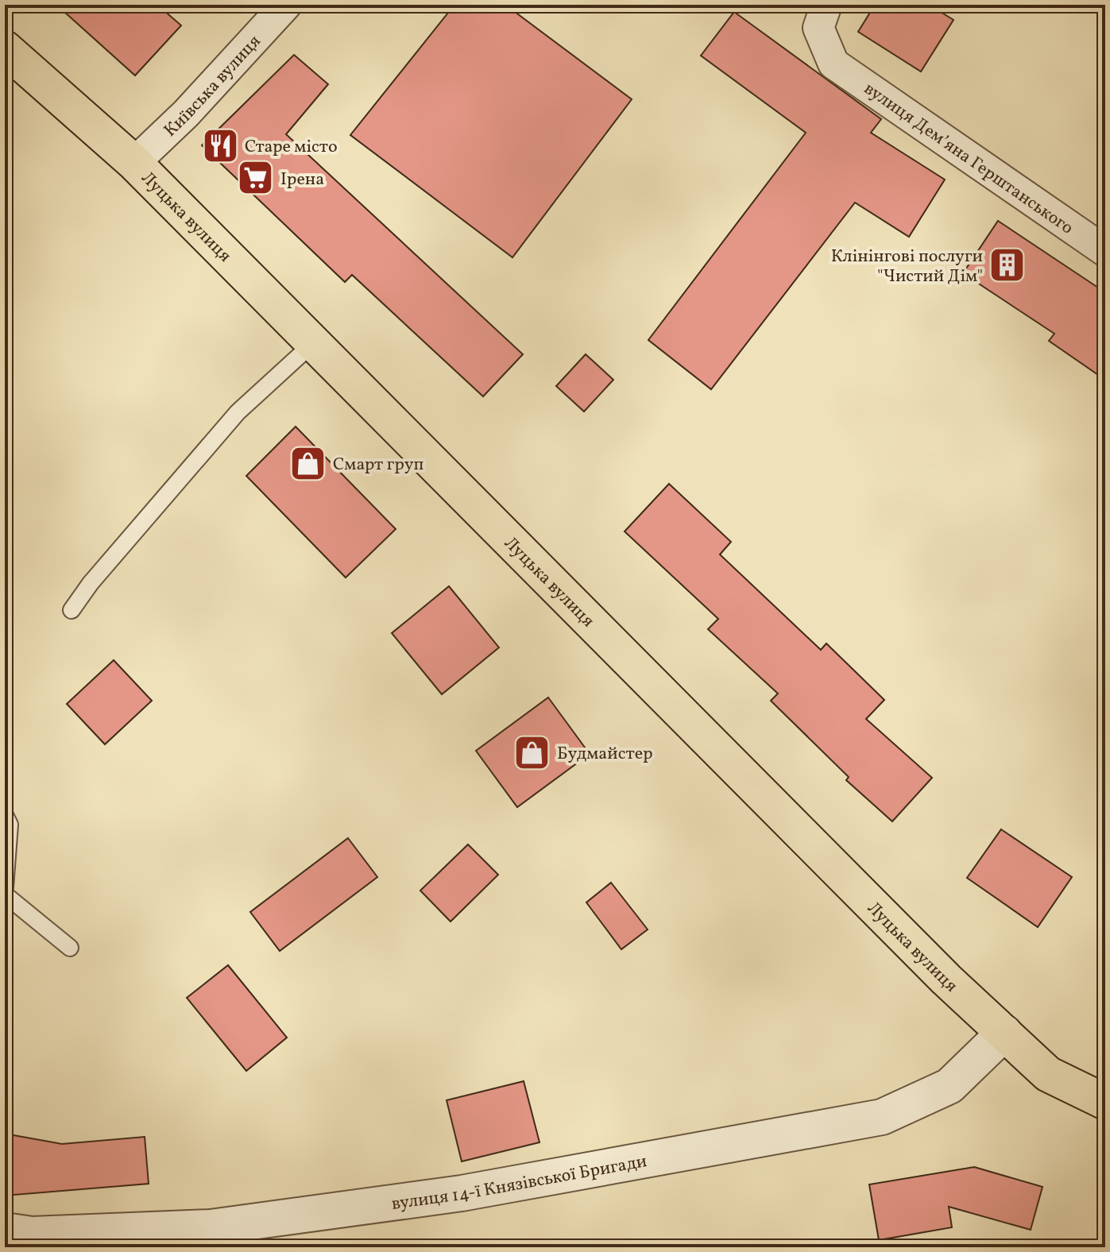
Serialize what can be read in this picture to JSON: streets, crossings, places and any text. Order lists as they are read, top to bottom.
{
  "streets": {
    "main road": ["Луцька вулиця"],
    "street": ["Київська вулиця", "вулиця Демʼяна Герштанського", "вулиця 14-ї Князівської Бригади"]
  },
  "crossings": [
    ["Київська вулиця", "Луцька вулиця"],
    ["Луцька вулиця", "вулиця 14-ї Князівської Бригади"]
  ],
  "places": {
    "restaurant": ["Старе місто"],
    "supermarket": ["Ірена"],
    "building": ["Клінінгові послуги \"Чистий Дім\""],
    "shop": ["Смарт груп", "Будмайстер"]
  }
}
